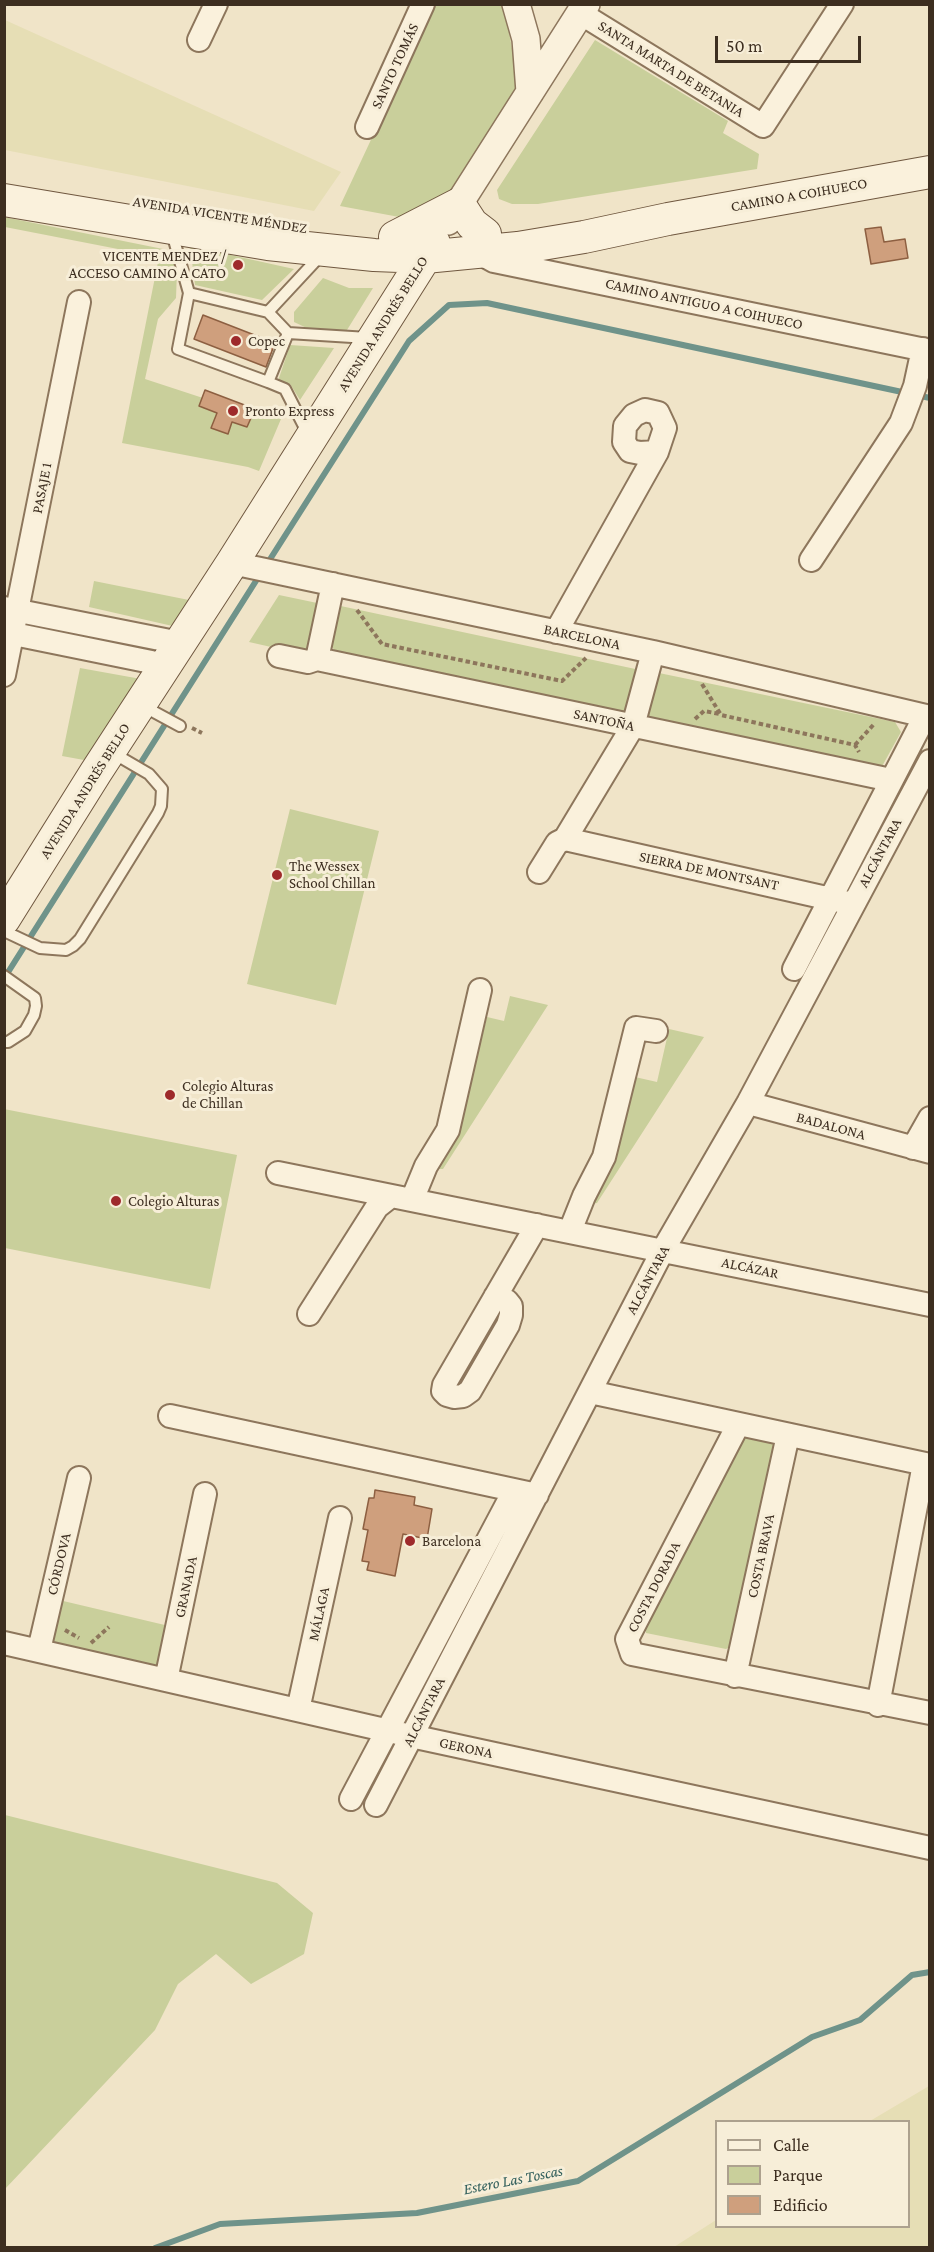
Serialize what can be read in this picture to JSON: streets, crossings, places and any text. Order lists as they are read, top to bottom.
{
  "streets": {
    "main road": ["CAMINO A COIHUECO", "AVENIDA VICENTE MÉNDEZ", "AVENIDA ANDRÉS BELLO"],
    "street": [
      "SANTO TOMÁS",
      "SANTA MARTA DE BETANIA",
      "CAMINO ANTIGUO A COIHUECO",
      "PASAJE 1",
      "BARCELONA",
      "SANTOÑA",
      "ALCÁNTARA",
      "SIERRA DE MONTSANT",
      "BADALONA",
      "ALCÁZAR",
      "COSTA BRAVA",
      "CÓRDOVA",
      "GRANADA",
      "COSTA DORADA",
      "MÁLAGA",
      "GERONA"
    ]
  },
  "crossings": [
    ["SANTA MARTA DE BETANIA", "AVENIDA ANDRÉS BELLO"],
    ["CAMINO A COIHUECO", "AVENIDA VICENTE MÉNDEZ"],
    ["CAMINO A COIHUECO", "CAMINO ANTIGUO A COIHUECO"],
    ["CAMINO A COIHUECO", "AVENIDA ANDRÉS BELLO"],
    ["AVENIDA VICENTE MÉNDEZ", "AVENIDA ANDRÉS BELLO"],
    ["AVENIDA ANDRÉS BELLO", "BARCELONA"],
    ["BARCELONA", "ALCÁNTARA"],
    ["SANTOÑA", "ALCÁNTARA"],
    ["ALCÁNTARA", "SIERRA DE MONTSANT"],
    ["ALCÁNTARA", "BADALONA"],
    ["ALCÁNTARA", "ALCÁZAR"],
    ["ALCÁNTARA", "GERONA"],
    ["COSTA BRAVA", "COSTA DORADA"],
    ["CÓRDOVA", "GERONA"],
    ["GRANADA", "GERONA"],
    ["MÁLAGA", "GERONA"]
  ],
  "water": ["Estero Las Toscas"],
  "places": [
    "VICENTE MENDEZ / ACCESO CAMINO A CATO",
    "Copec",
    "Pronto Express",
    "The Wessex School Chillan",
    "Colegio Alturas de Chillan",
    "Colegio Alturas",
    "Barcelona"
  ],
  "legend": ["Calle", "Parque", "Edificio"],
  "scale_bar": "50 m"
}
